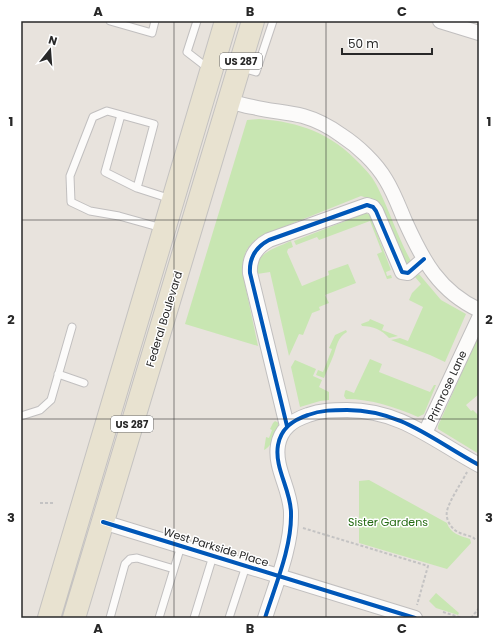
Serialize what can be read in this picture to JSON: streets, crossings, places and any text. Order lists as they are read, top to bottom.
{
  "streets": {
    "main road": ["US 287", "Federal Boulevard"],
    "street": ["Primrose Lane", "West Parkside Place"]
  },
  "crossings": [
    ["Federal Boulevard", "West Parkside Place"]
  ],
  "parks": ["Sister Gardens"],
  "scale_bar": "50 m",
  "north": "top",
  "grid": {
    "columns": ["A", "B", "C"],
    "rows": ["1", "2", "3"]
  }
}
